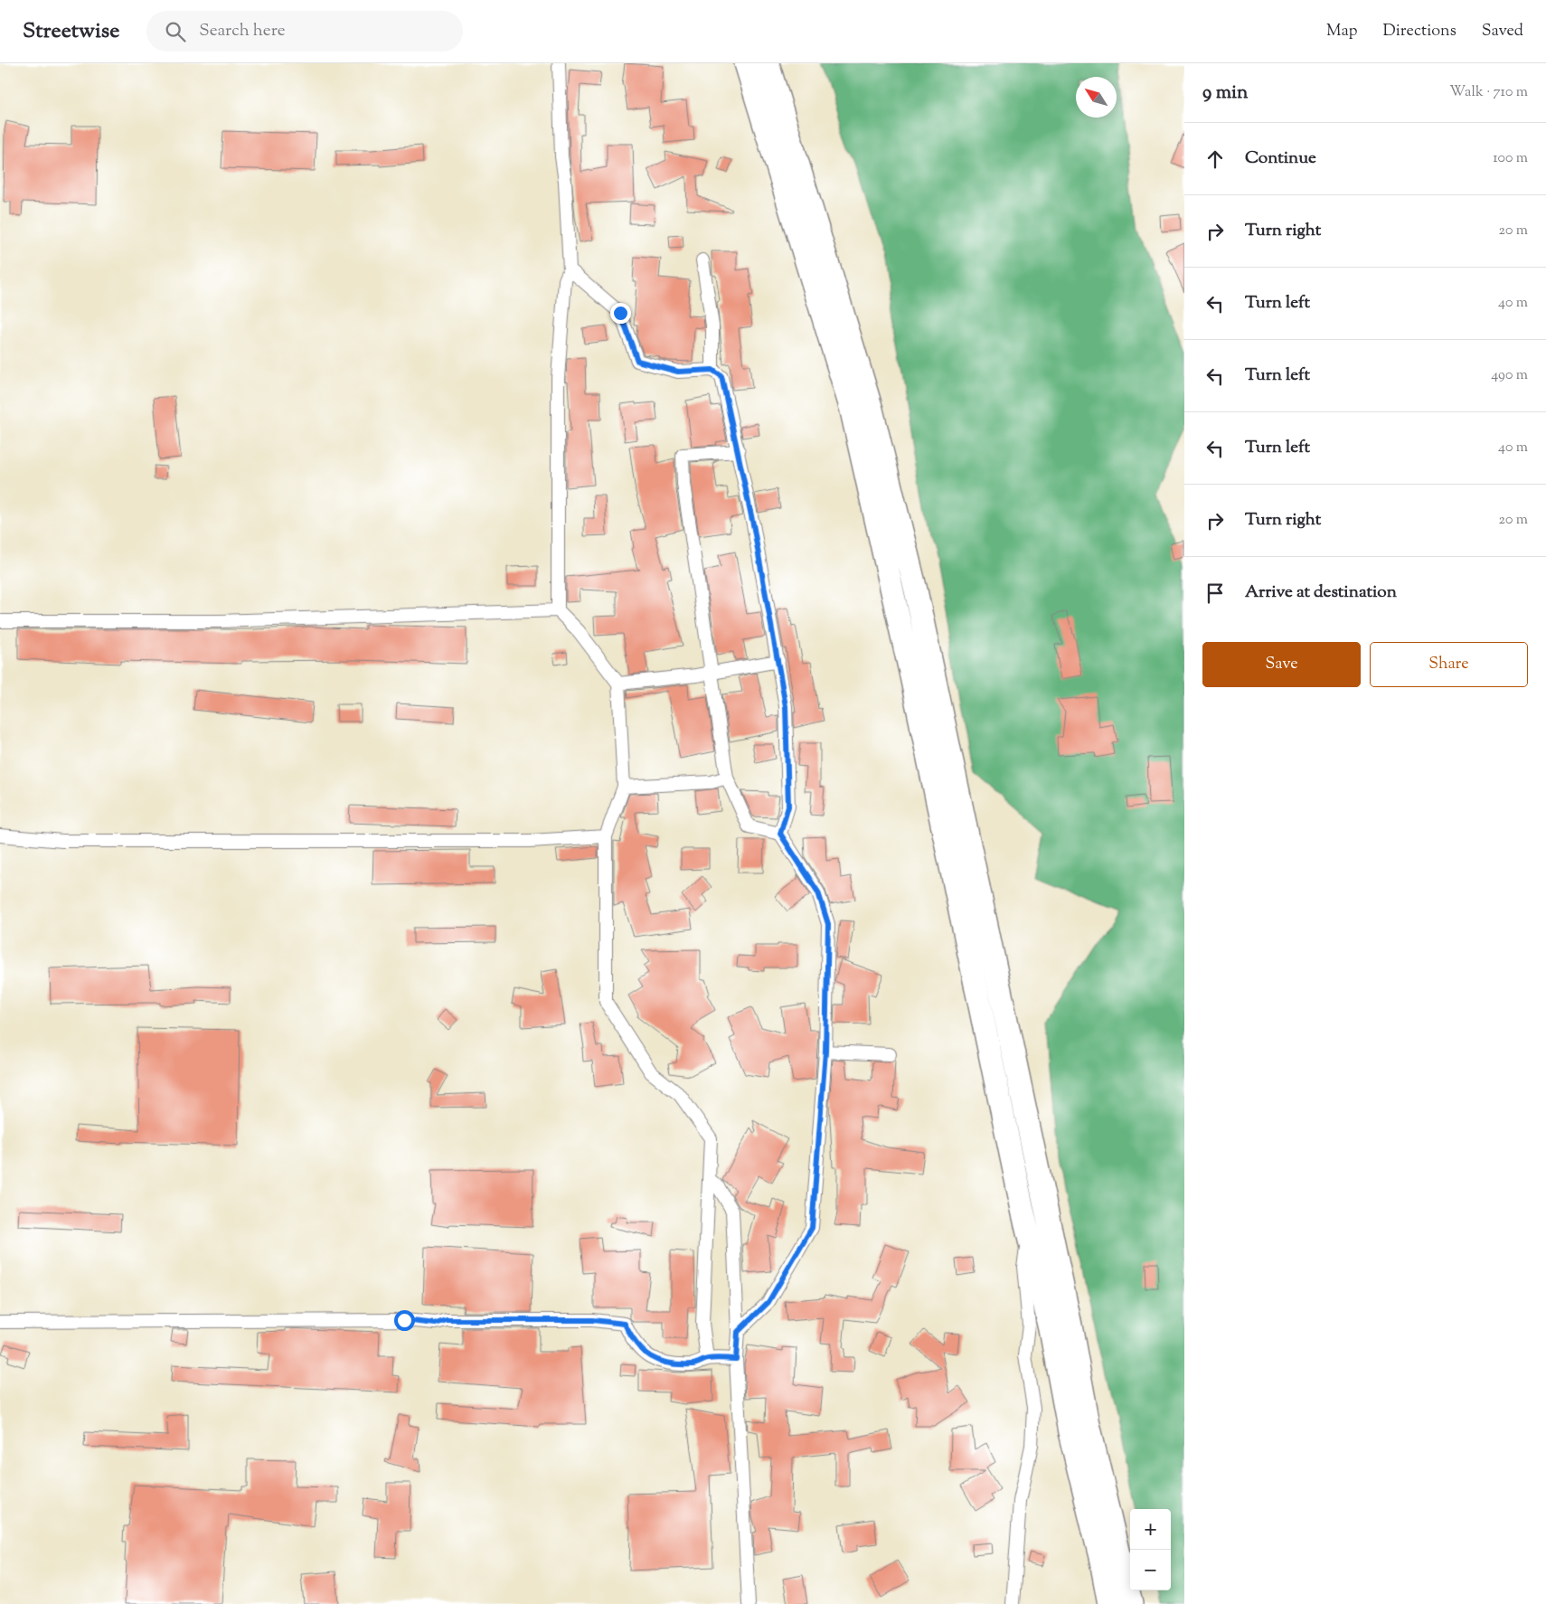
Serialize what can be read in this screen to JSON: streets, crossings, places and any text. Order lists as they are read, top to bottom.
{
  "north": "top left",
  "page": {
    "header": "Streetwise",
    "search": "Search here",
    "nav": ["Map", "Directions", "Saved"],
    "heading": ["9 min", "Walk · 710 m"],
    "list": [
      ["Continue", "100 m"],
      ["Turn right", "20 m"],
      ["Turn left", "40 m"],
      ["Turn left", "490 m"],
      ["Turn left", "40 m"],
      ["Turn right", "20 m"],
      "Arrive at destination"
    ],
    "buttons": ["Save", "Share"],
    "map_buttons": ["+", "−"]
  }
}
